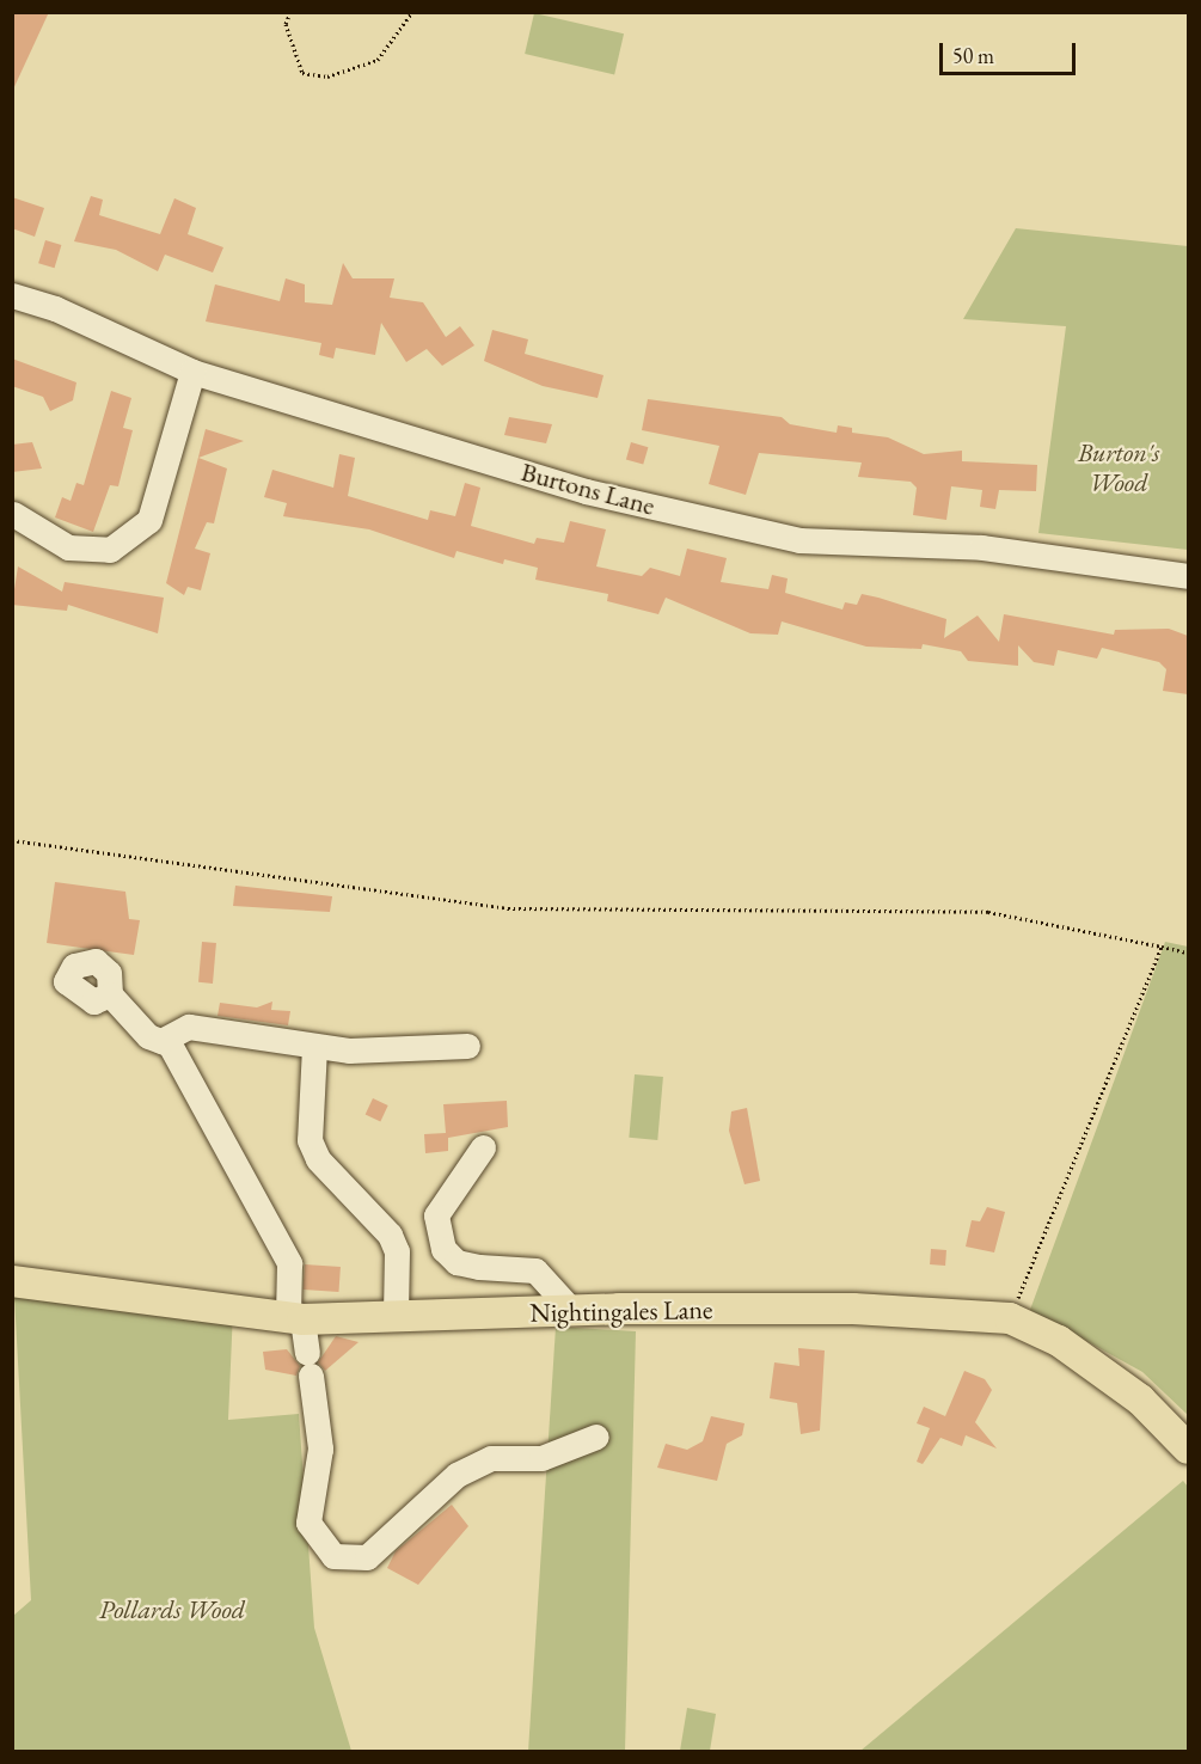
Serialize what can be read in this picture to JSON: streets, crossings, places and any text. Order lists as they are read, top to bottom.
{
  "streets": {
    "main road": ["Nightingales Lane"],
    "street": ["Burtons Lane"]
  },
  "parks": ["Burton's Wood", "Pollards Wood"],
  "scale_bar": "50 m"
}
